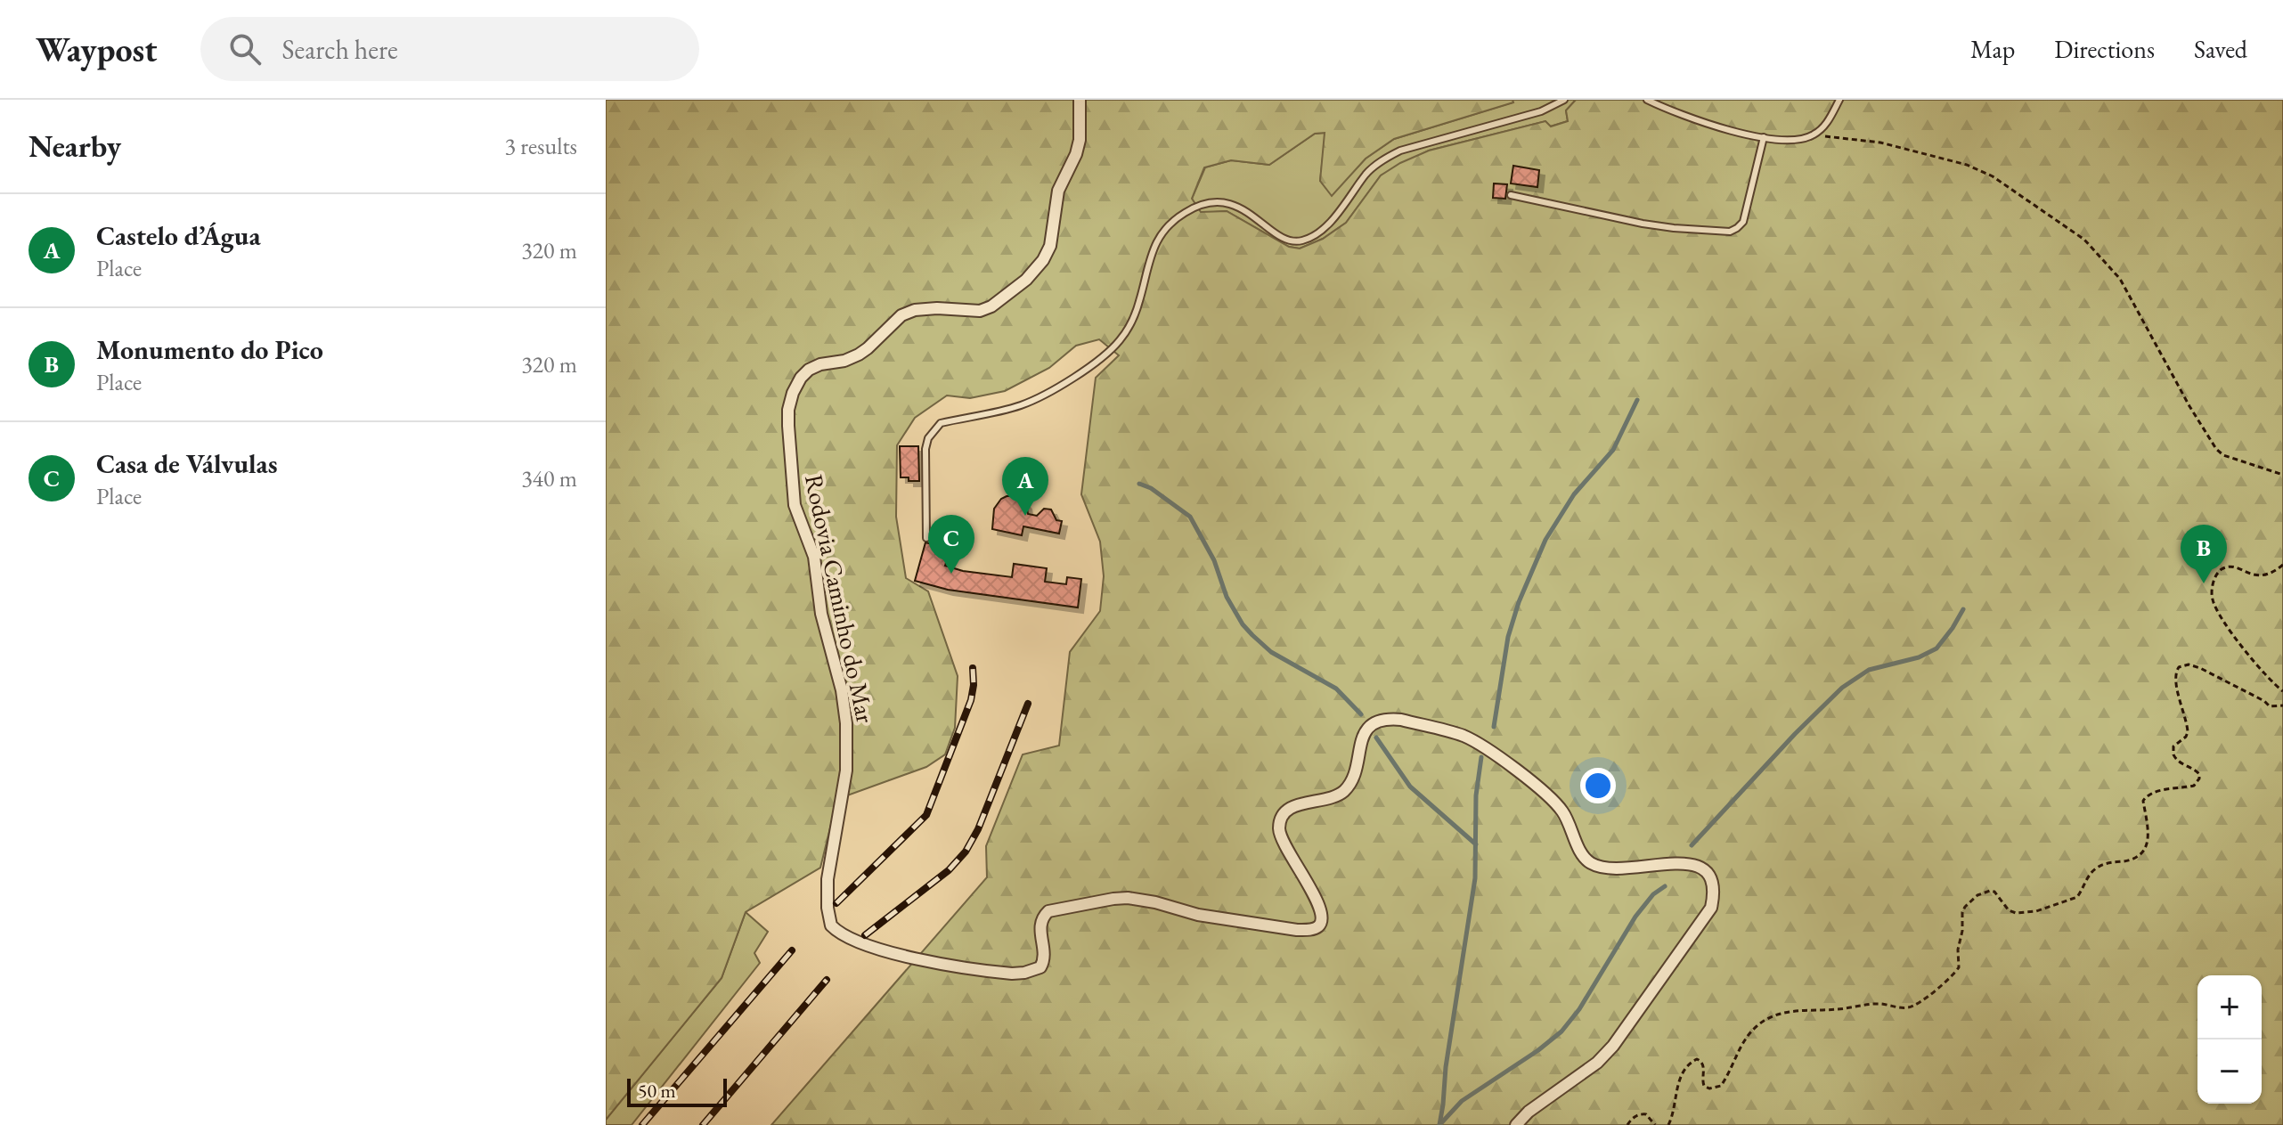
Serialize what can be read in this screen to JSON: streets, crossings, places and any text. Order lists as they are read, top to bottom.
{
  "streets": {
    "street": ["Rodovia Caminho do Mar"]
  },
  "scale_bar": "50 m",
  "page": {
    "header": "Waypost",
    "search": "Search here",
    "nav": ["Map", "Directions", "Saved"],
    "heading": ["Nearby", "3 results"],
    "list": [
      {
        "mark": "A",
        "name": "Castelo d’Água",
        "note": "Place",
        "value": "320 m"
      },
      {
        "mark": "B",
        "name": "Monumento do Pico",
        "note": "Place",
        "value": "320 m"
      },
      {
        "mark": "C",
        "name": "Casa de Válvulas",
        "note": "Place",
        "value": "340 m"
      }
    ],
    "pins": ["A", "C", "B"],
    "map_buttons": ["+", "−"],
    "scale": "50 m"
  }
}
